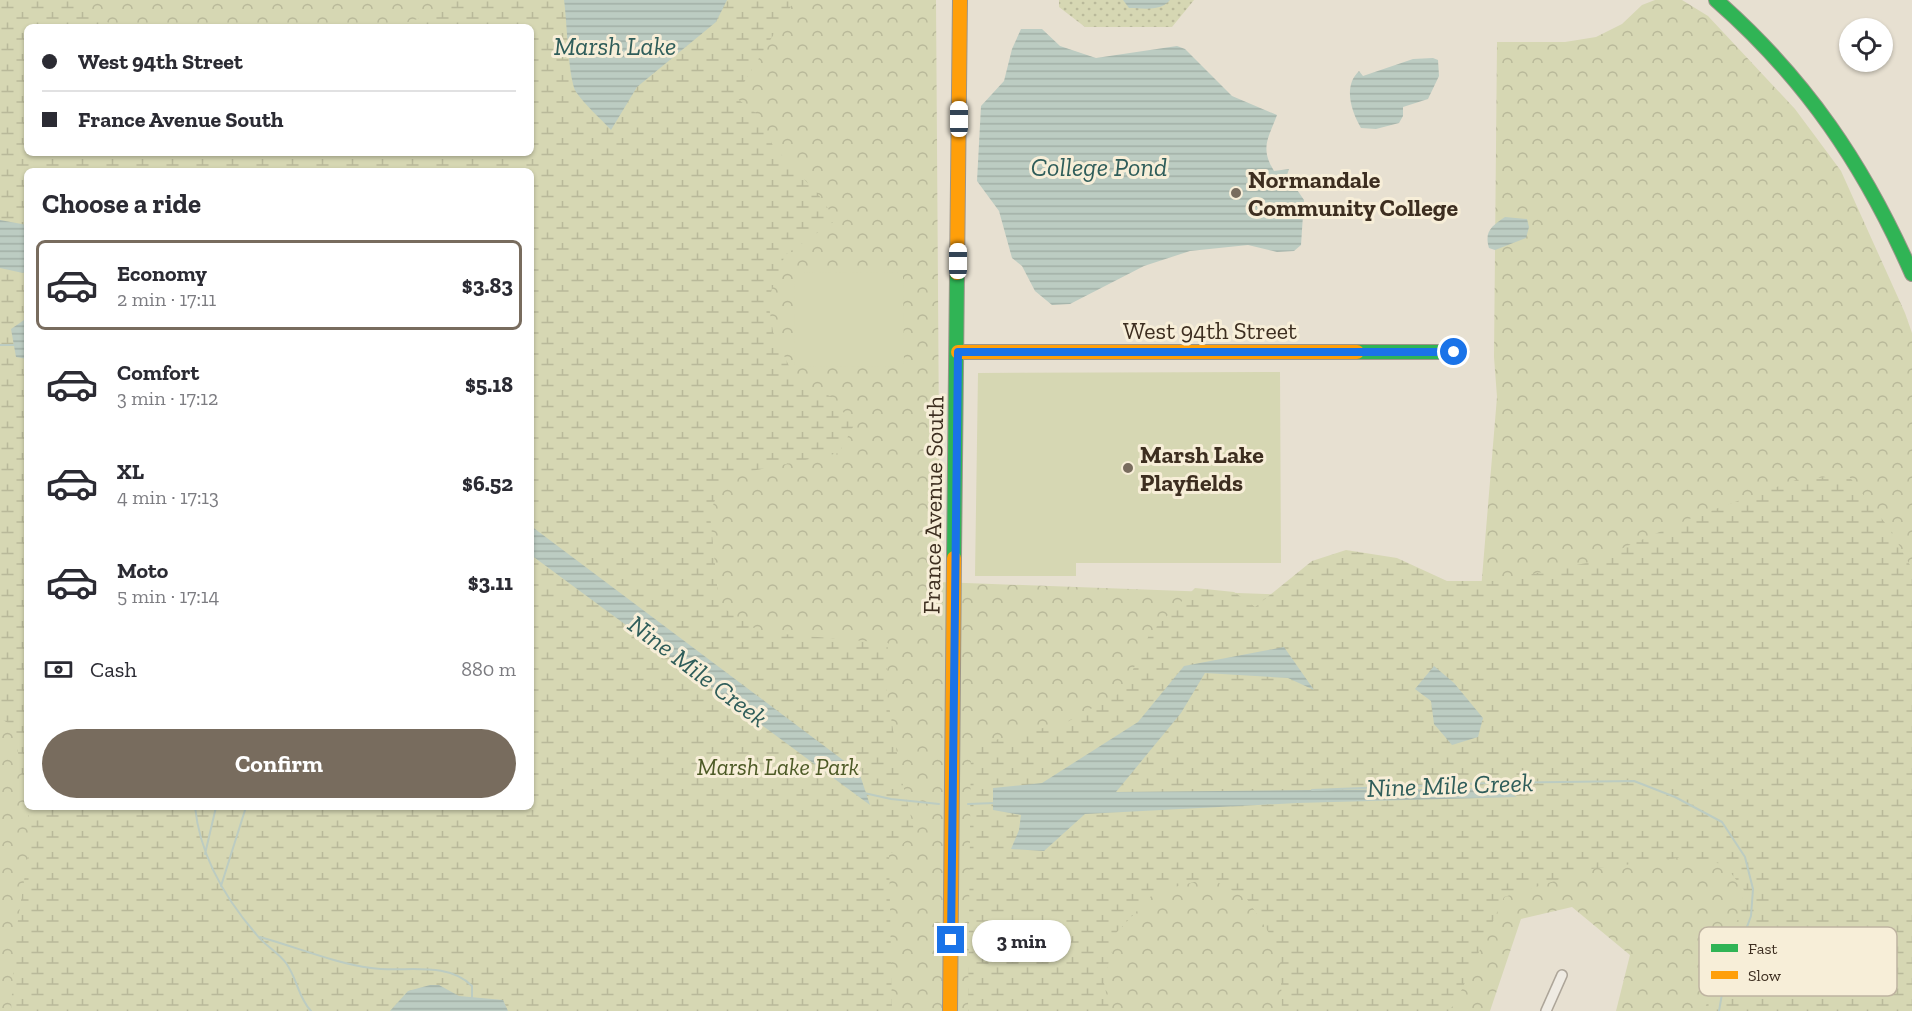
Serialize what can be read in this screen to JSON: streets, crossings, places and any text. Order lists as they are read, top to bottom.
{
  "streets": {
    "main road": ["West 94th Street", "France Avenue South"]
  },
  "crossings": [
    ["West 94th Street", "France Avenue South"]
  ],
  "water": ["Marsh Lake", "College Pond", "Nine Mile Creek"],
  "parks": ["Marsh Lake Park"],
  "places": ["Normandale Community College", "Marsh Lake Playfields"],
  "legend": ["Fast", "Slow"],
  "page": {
    "banner": ["West 94th Street", "France Avenue South"],
    "heading": "Choose a ride",
    "list": [
      {
        "name": "Economy",
        "note": "2 min · 17:11",
        "value": "$3.83"
      },
      {
        "name": "Comfort",
        "note": "3 min · 17:12",
        "value": "$5.18"
      },
      {
        "name": "XL",
        "note": "4 min · 17:13",
        "value": "$6.52"
      },
      {
        "name": "Moto",
        "note": "5 min · 17:14",
        "value": "$3.11"
      }
    ],
    "pay": ["Cash", "880 m"],
    "buttons": "Confirm",
    "bubble": "3 min"
  }
}
